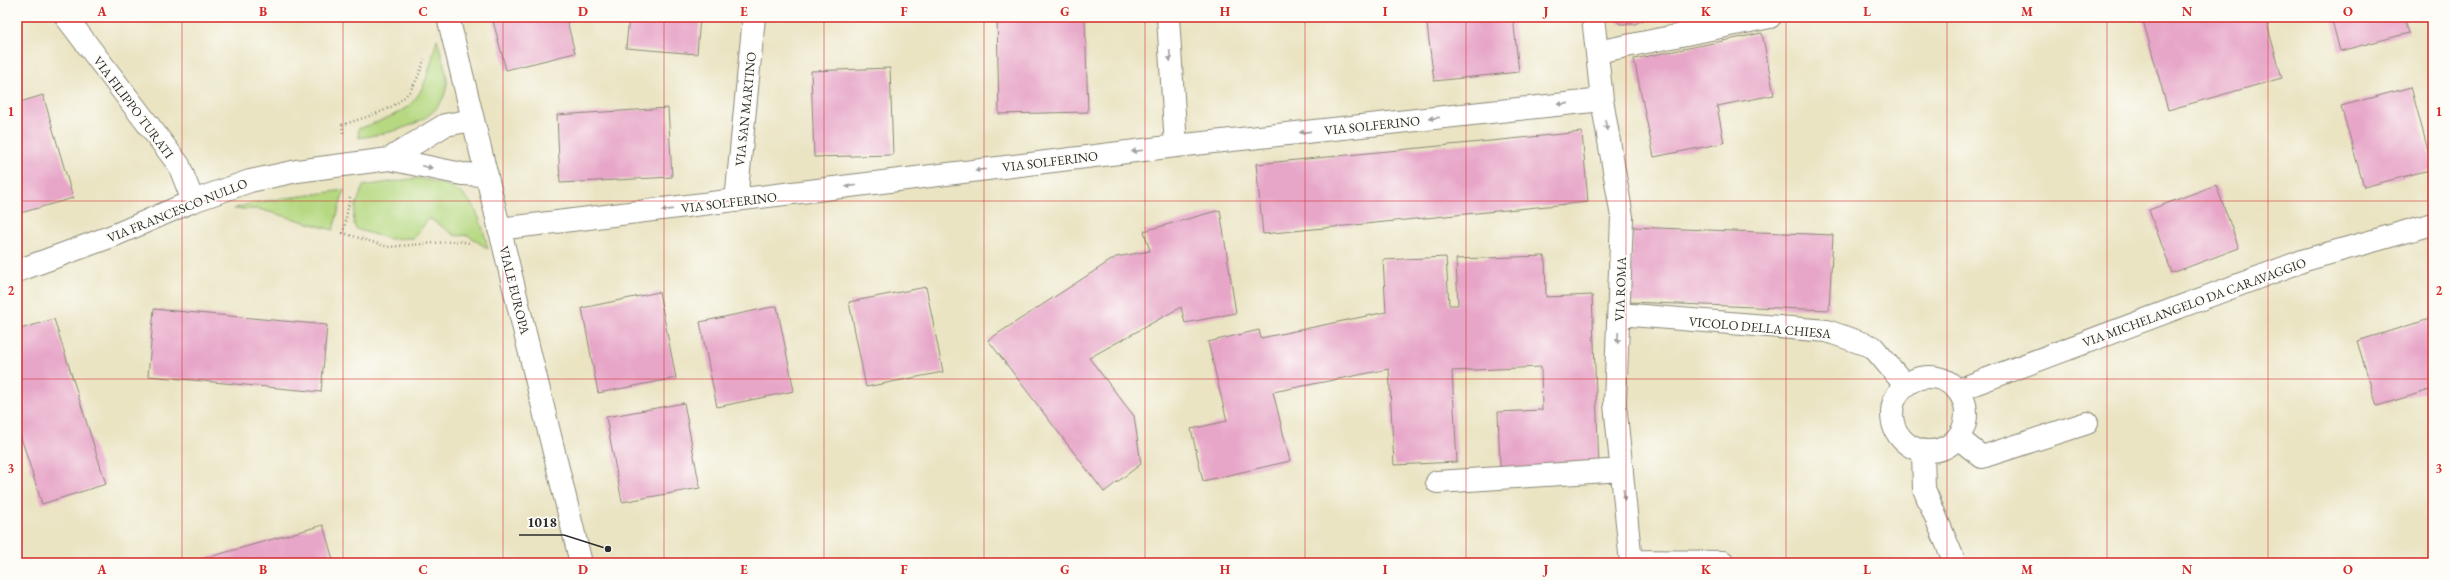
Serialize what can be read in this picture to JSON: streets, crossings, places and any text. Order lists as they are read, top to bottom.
{
  "streets": {
    "street": [
      "VIA FILIPPO TURATI",
      "VIA SAN MARTINO",
      "VIA SOLFERINO",
      "VIA FRANCESCO NULLO",
      "VIA ROMA",
      "VIALE EUROPA",
      "VIA MICHELANGELO DA CARAVAGGIO",
      "VICOLO DELLA CHIESA"
    ]
  },
  "crossings": [
    ["VIA FILIPPO TURATI", "VIA FRANCESCO NULLO"],
    ["VIA SAN MARTINO", "VIA SOLFERINO"],
    ["VIA SOLFERINO", "VIA ROMA"],
    ["VIA SOLFERINO", "VIALE EUROPA"],
    ["VIA FRANCESCO NULLO", "VIALE EUROPA"],
    ["VIA ROMA", "VICOLO DELLA CHIESA"],
    ["VIA MICHELANGELO DA CARAVAGGIO", "VICOLO DELLA CHIESA"]
  ],
  "one_way": ["VIA SOLFERINO", "VIA ROMA"],
  "places": ["1018"],
  "grid": {
    "columns": [
      "A",
      "B",
      "C",
      "D",
      "E",
      "F",
      "G",
      "H",
      "I",
      "J",
      "K",
      "L",
      "M",
      "N",
      "O"
    ],
    "rows": ["1", "2", "3"]
  }
}
